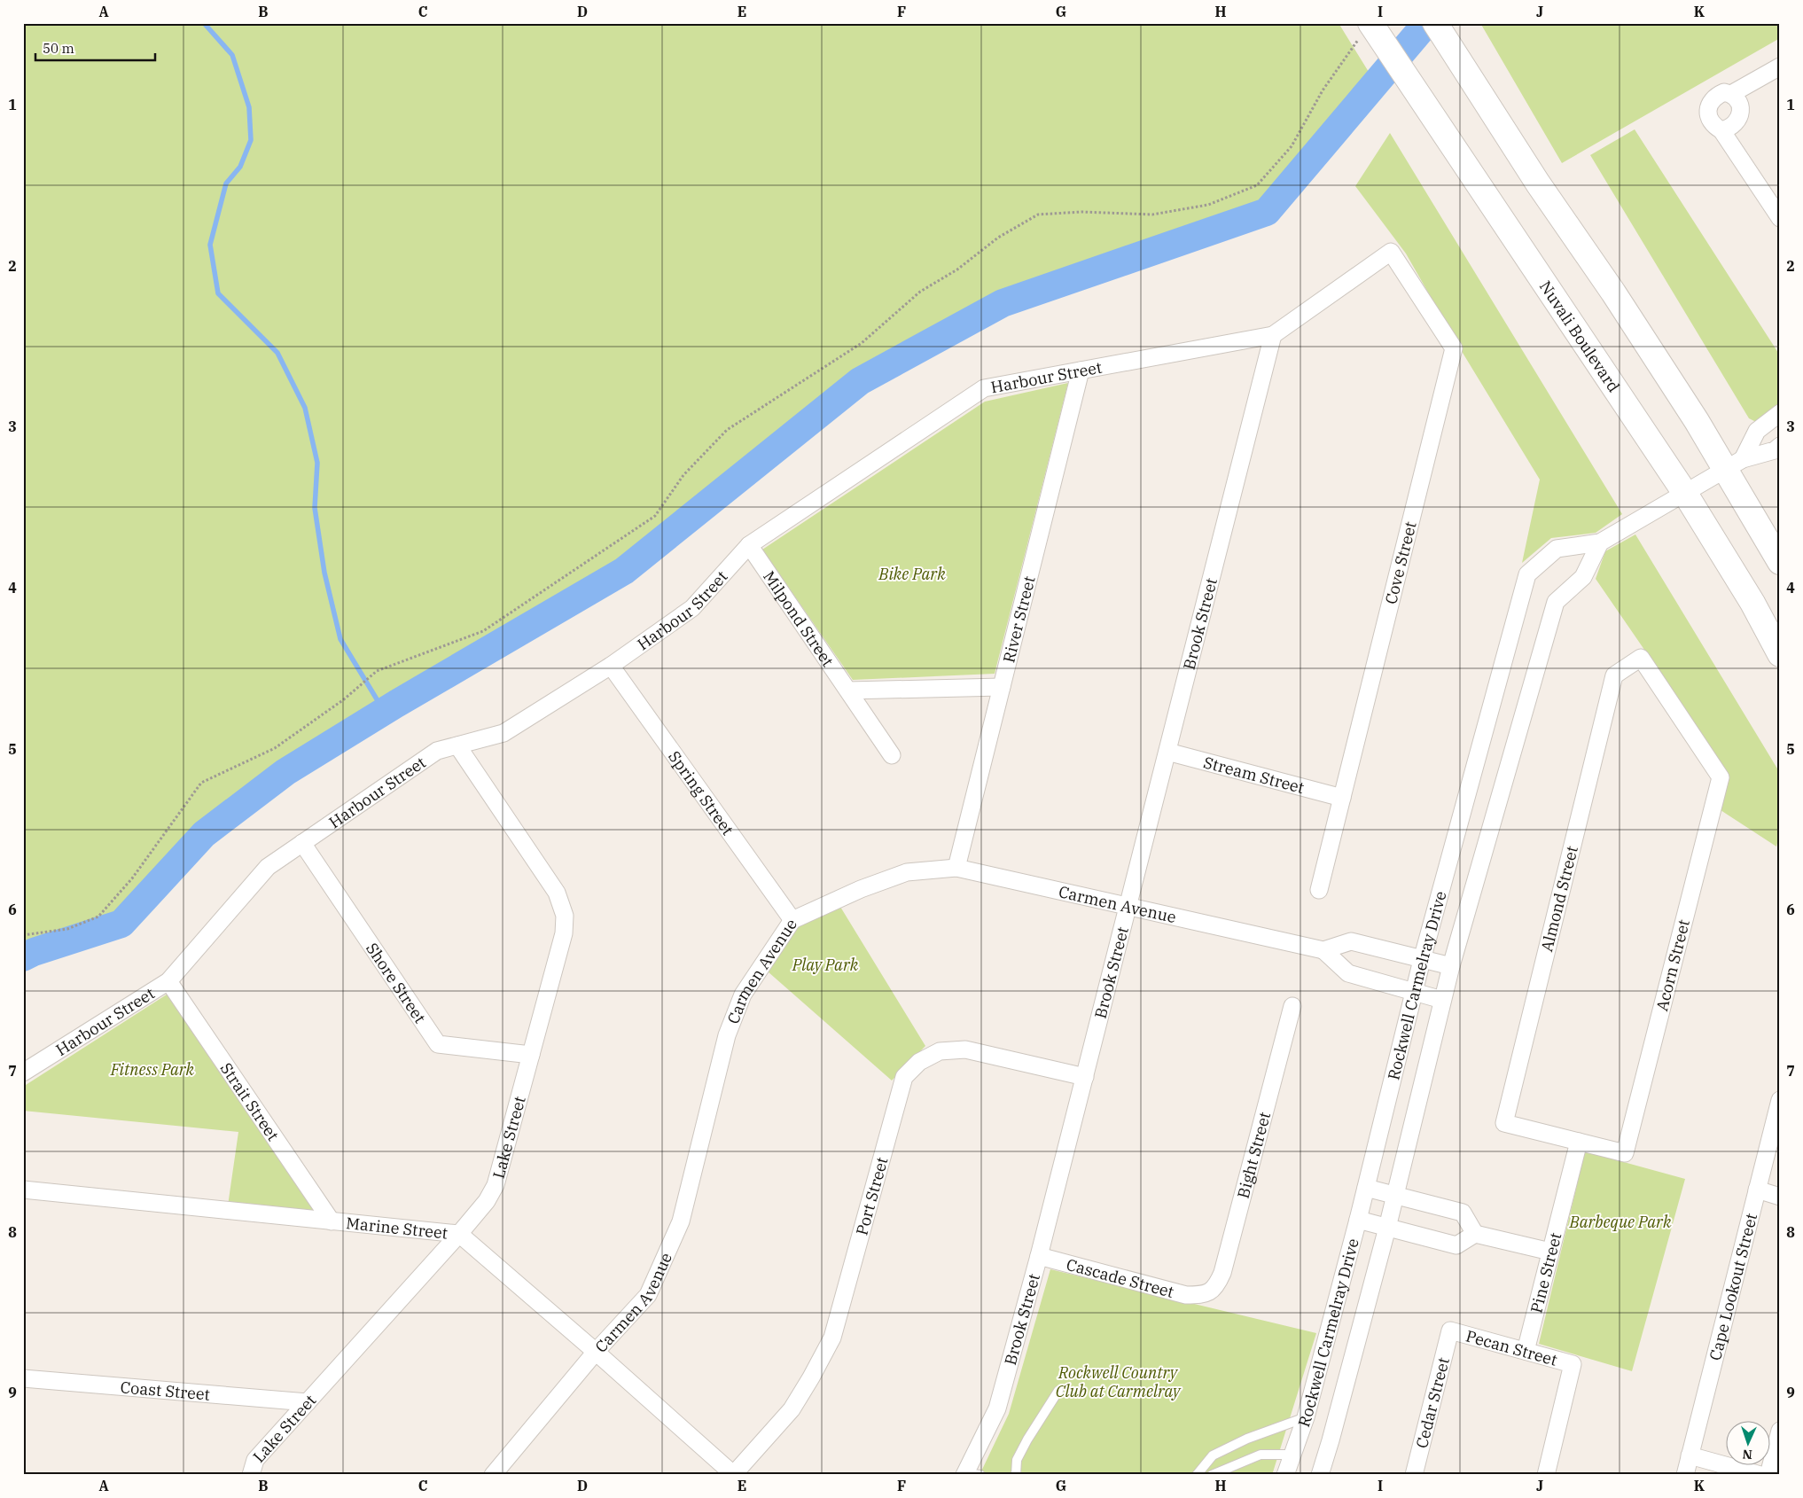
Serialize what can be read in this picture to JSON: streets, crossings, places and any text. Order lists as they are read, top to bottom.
{
  "streets": {
    "street": [
      "Nuvali Boulevard",
      "Harbour Street",
      "Cove Street",
      "Milpond Street",
      "River Street",
      "Brook Street",
      "Stream Street",
      "Spring Street",
      "Almond Street",
      "Carmen Avenue",
      "Acorn Street",
      "Shore Street",
      "Rockwell Carmelray Drive",
      "Strait Street",
      "Lake Street",
      "Bight Street",
      "Port Street",
      "Marine Street",
      "Pine Street",
      "Cascade Street",
      "Cape Lookout Street",
      "Pecan Street",
      "Coast Street",
      "Cedar Street"
    ]
  },
  "crossings": [
    ["Nuvali Boulevard", "Rockwell Carmelray Drive"],
    ["Harbour Street", "Cove Street"],
    ["Harbour Street", "Milpond Street"],
    ["Harbour Street", "River Street"],
    ["Harbour Street", "Brook Street"],
    ["Harbour Street", "Spring Street"],
    ["Harbour Street", "Shore Street"],
    ["Harbour Street", "Strait Street"],
    ["Harbour Street", "Lake Street"],
    ["Cove Street", "Stream Street"],
    ["River Street", "Carmen Avenue"],
    ["Brook Street", "Stream Street"],
    ["Brook Street", "Carmen Avenue"],
    ["Brook Street", "Port Street"],
    ["Brook Street", "Cascade Street"],
    ["Spring Street", "Carmen Avenue"],
    ["Almond Street", "Acorn Street"],
    ["Almond Street", "Pine Street"],
    ["Carmen Avenue", "Rockwell Carmelray Drive"],
    ["Carmen Avenue", "Marine Street"],
    ["Acorn Street", "Pine Street"],
    ["Shore Street", "Lake Street"],
    ["Strait Street", "Marine Street"],
    ["Lake Street", "Marine Street"],
    ["Lake Street", "Coast Street"],
    ["Bight Street", "Cascade Street"],
    ["Port Street", "Marine Street"],
    ["Pine Street", "Pecan Street"],
    ["Pecan Street", "Cedar Street"]
  ],
  "parks": [
    "Bike Park",
    "Play Park",
    "Fitness Park",
    "Barbeque Park",
    "Rockwell Country Club at Carmelray"
  ],
  "scale_bar": "50 m",
  "north": "bottom",
  "grid": {
    "columns": [
      "A",
      "B",
      "C",
      "D",
      "E",
      "F",
      "G",
      "H",
      "I",
      "J",
      "K"
    ],
    "rows": [
      "1",
      "2",
      "3",
      "4",
      "5",
      "6",
      "7",
      "8",
      "9"
    ]
  }
}
